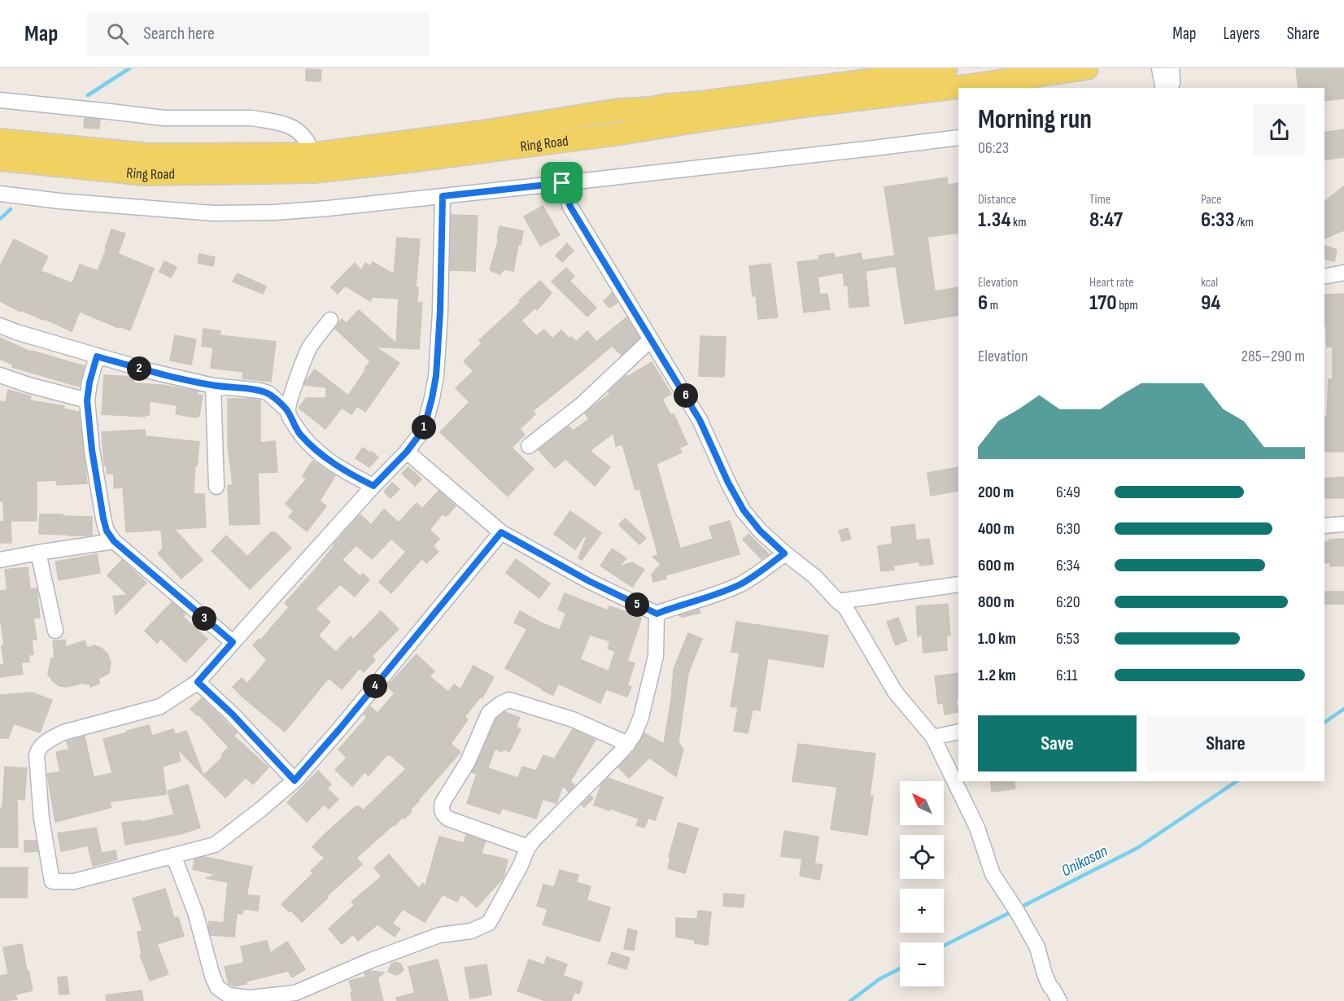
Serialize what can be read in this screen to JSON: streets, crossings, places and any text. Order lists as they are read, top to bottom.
{
  "streets": {
    "main road": ["Ring Road"]
  },
  "water": ["Onikasan"],
  "north": "top left",
  "page": {
    "header": "Map",
    "search": "Search here",
    "nav": ["Map", "Layers", "Share"],
    "heading": ["Morning run", "06:23"],
    "stats": [
      ["Distance", "1.34 km"],
      ["Time", "8:47"],
      ["Pace", "6:33 /km"],
      ["Elevation", "6 m"],
      ["Heart rate", "170 bpm"],
      ["kcal", "94"]
    ],
    "chart": ["Elevation", "285–290 m"],
    "pins": [
      "2",
      "6",
      "1",
      "5",
      "3",
      "4"
    ],
    "list": [
      {
        "name": "200 m",
        "note": "6:49"
      },
      {
        "name": "400 m",
        "note": "6:30"
      },
      {
        "name": "600 m",
        "note": "6:34"
      },
      {
        "name": "800 m",
        "note": "6:20"
      },
      {
        "name": "1.0 km",
        "note": "6:53"
      },
      {
        "name": "1.2 km",
        "note": "6:11"
      }
    ],
    "buttons": ["Save", "Share"],
    "map_buttons": ["+", "−"]
  }
}
